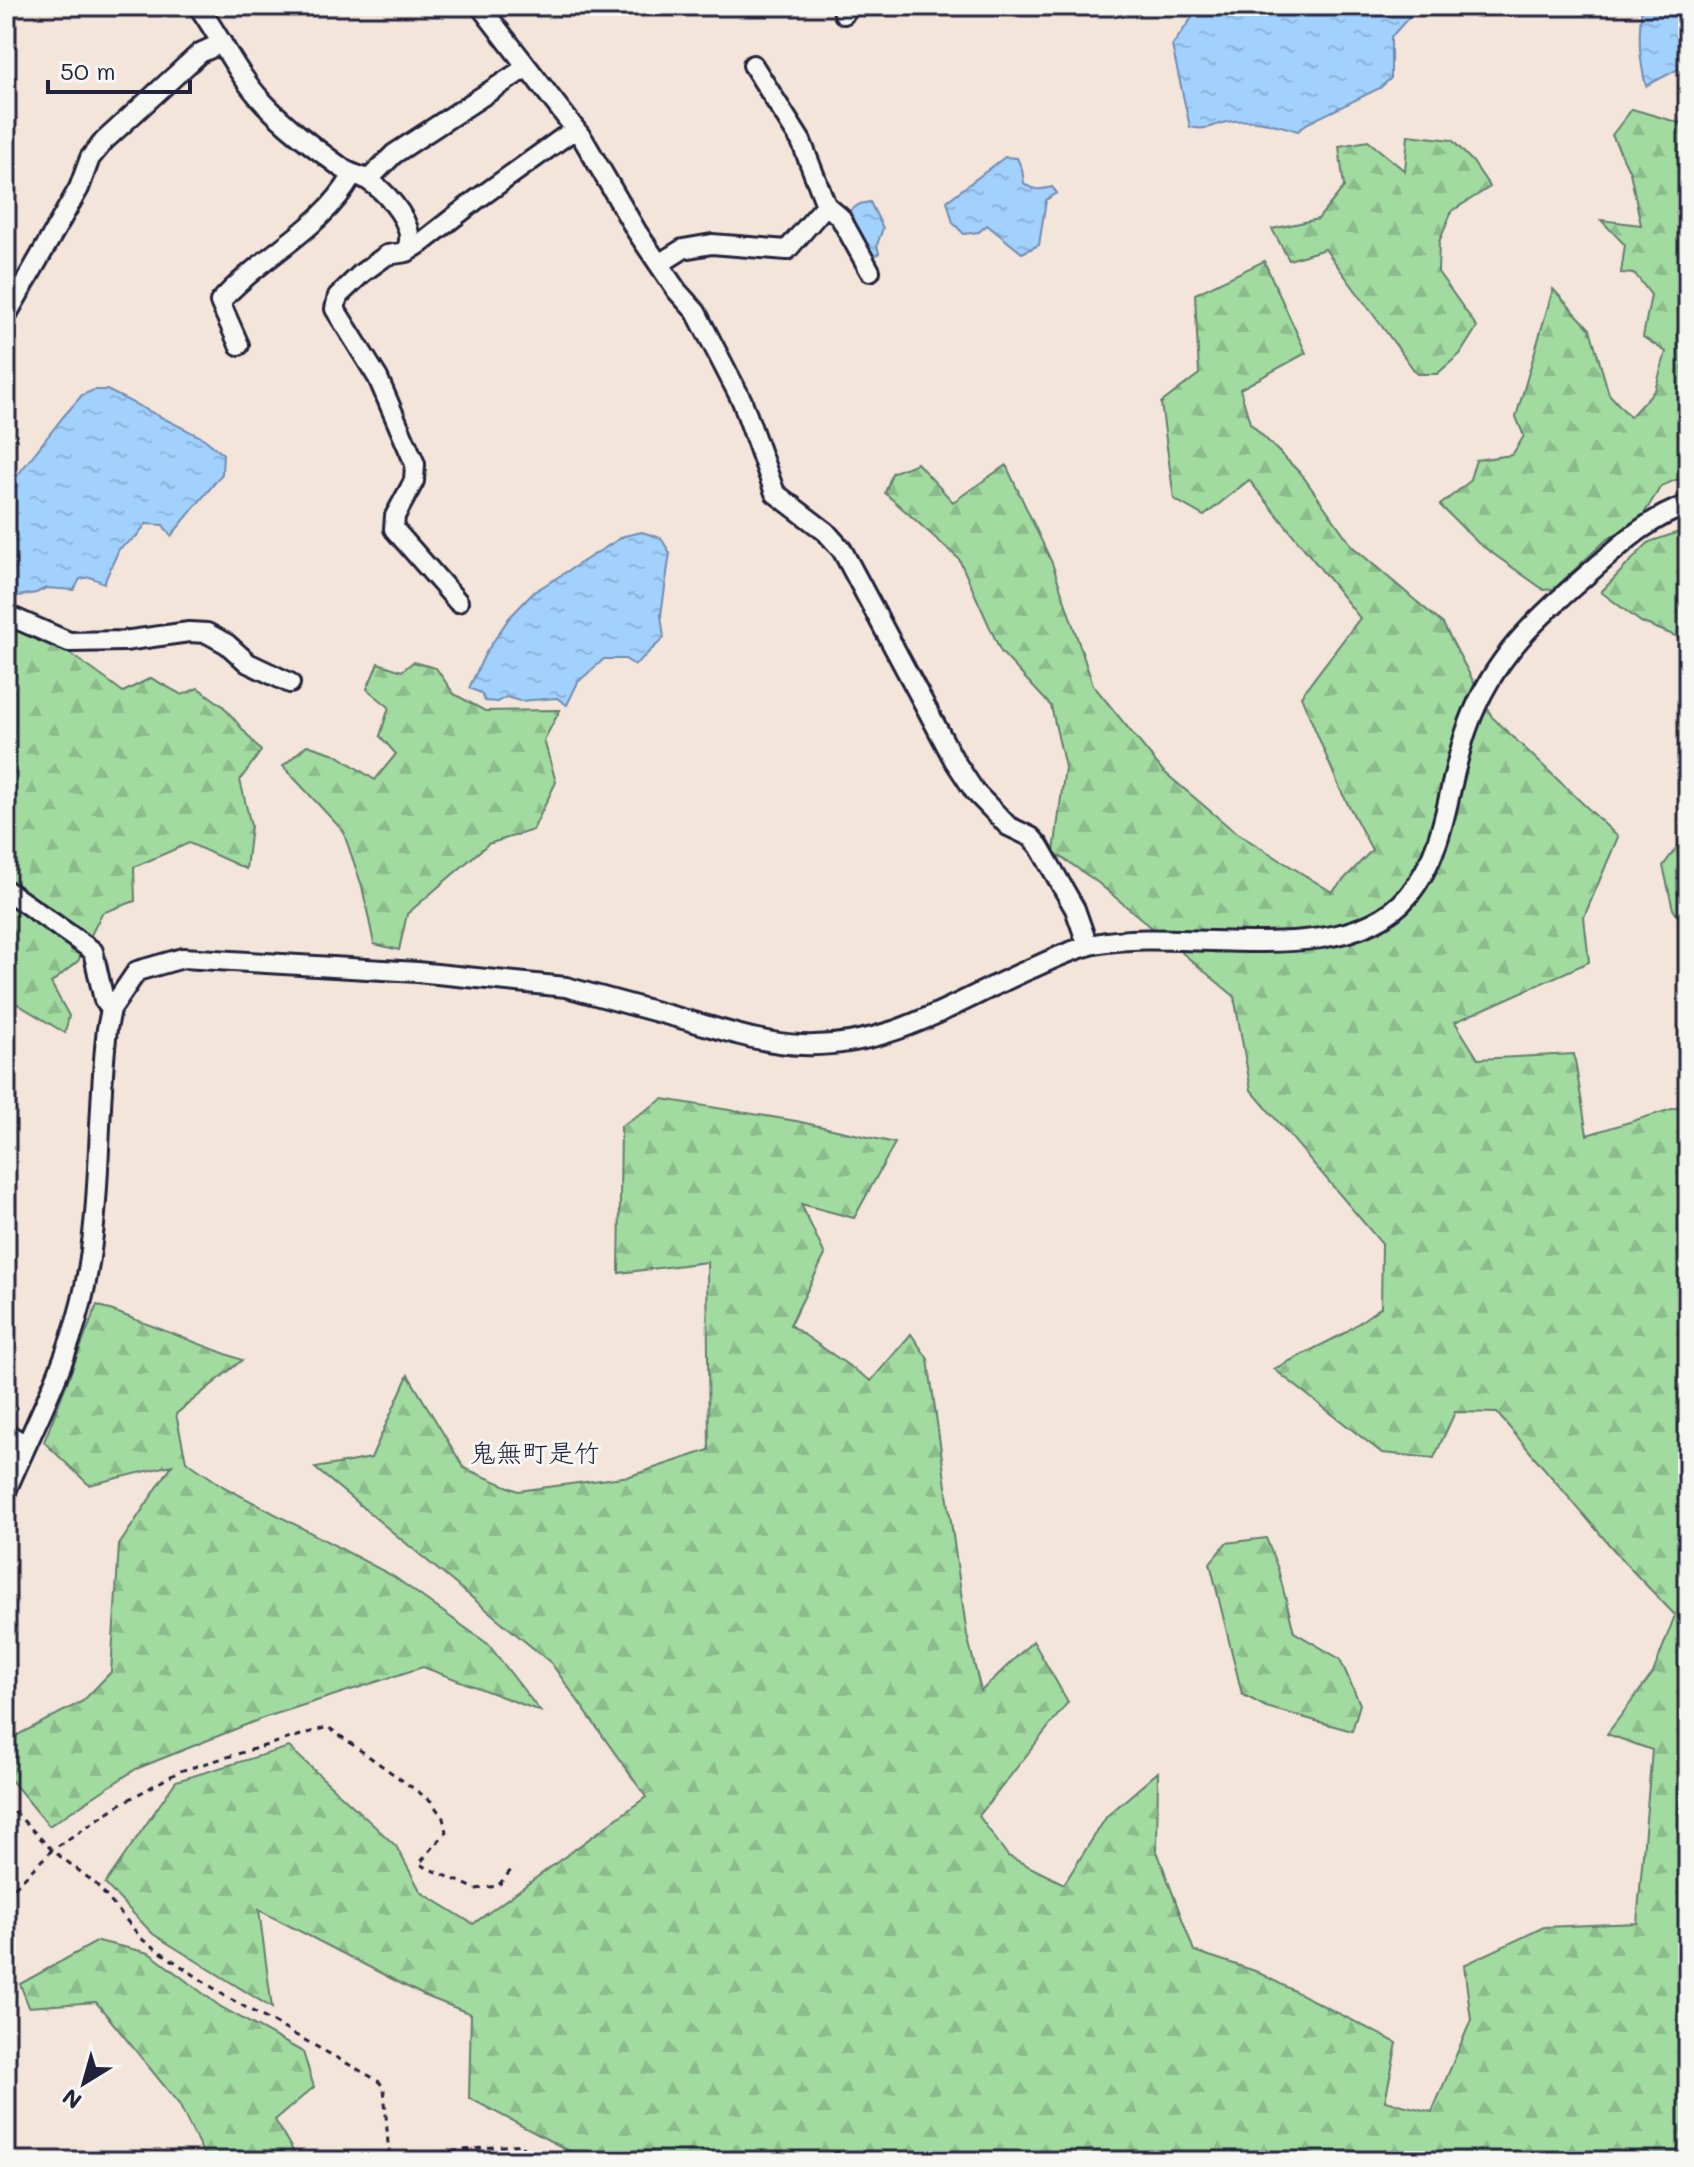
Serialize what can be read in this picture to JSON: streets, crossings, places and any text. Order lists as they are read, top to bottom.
{
  "districts": ["鬼無町是竹"],
  "scale_bar": "50 m",
  "north": "bottom left"
}
